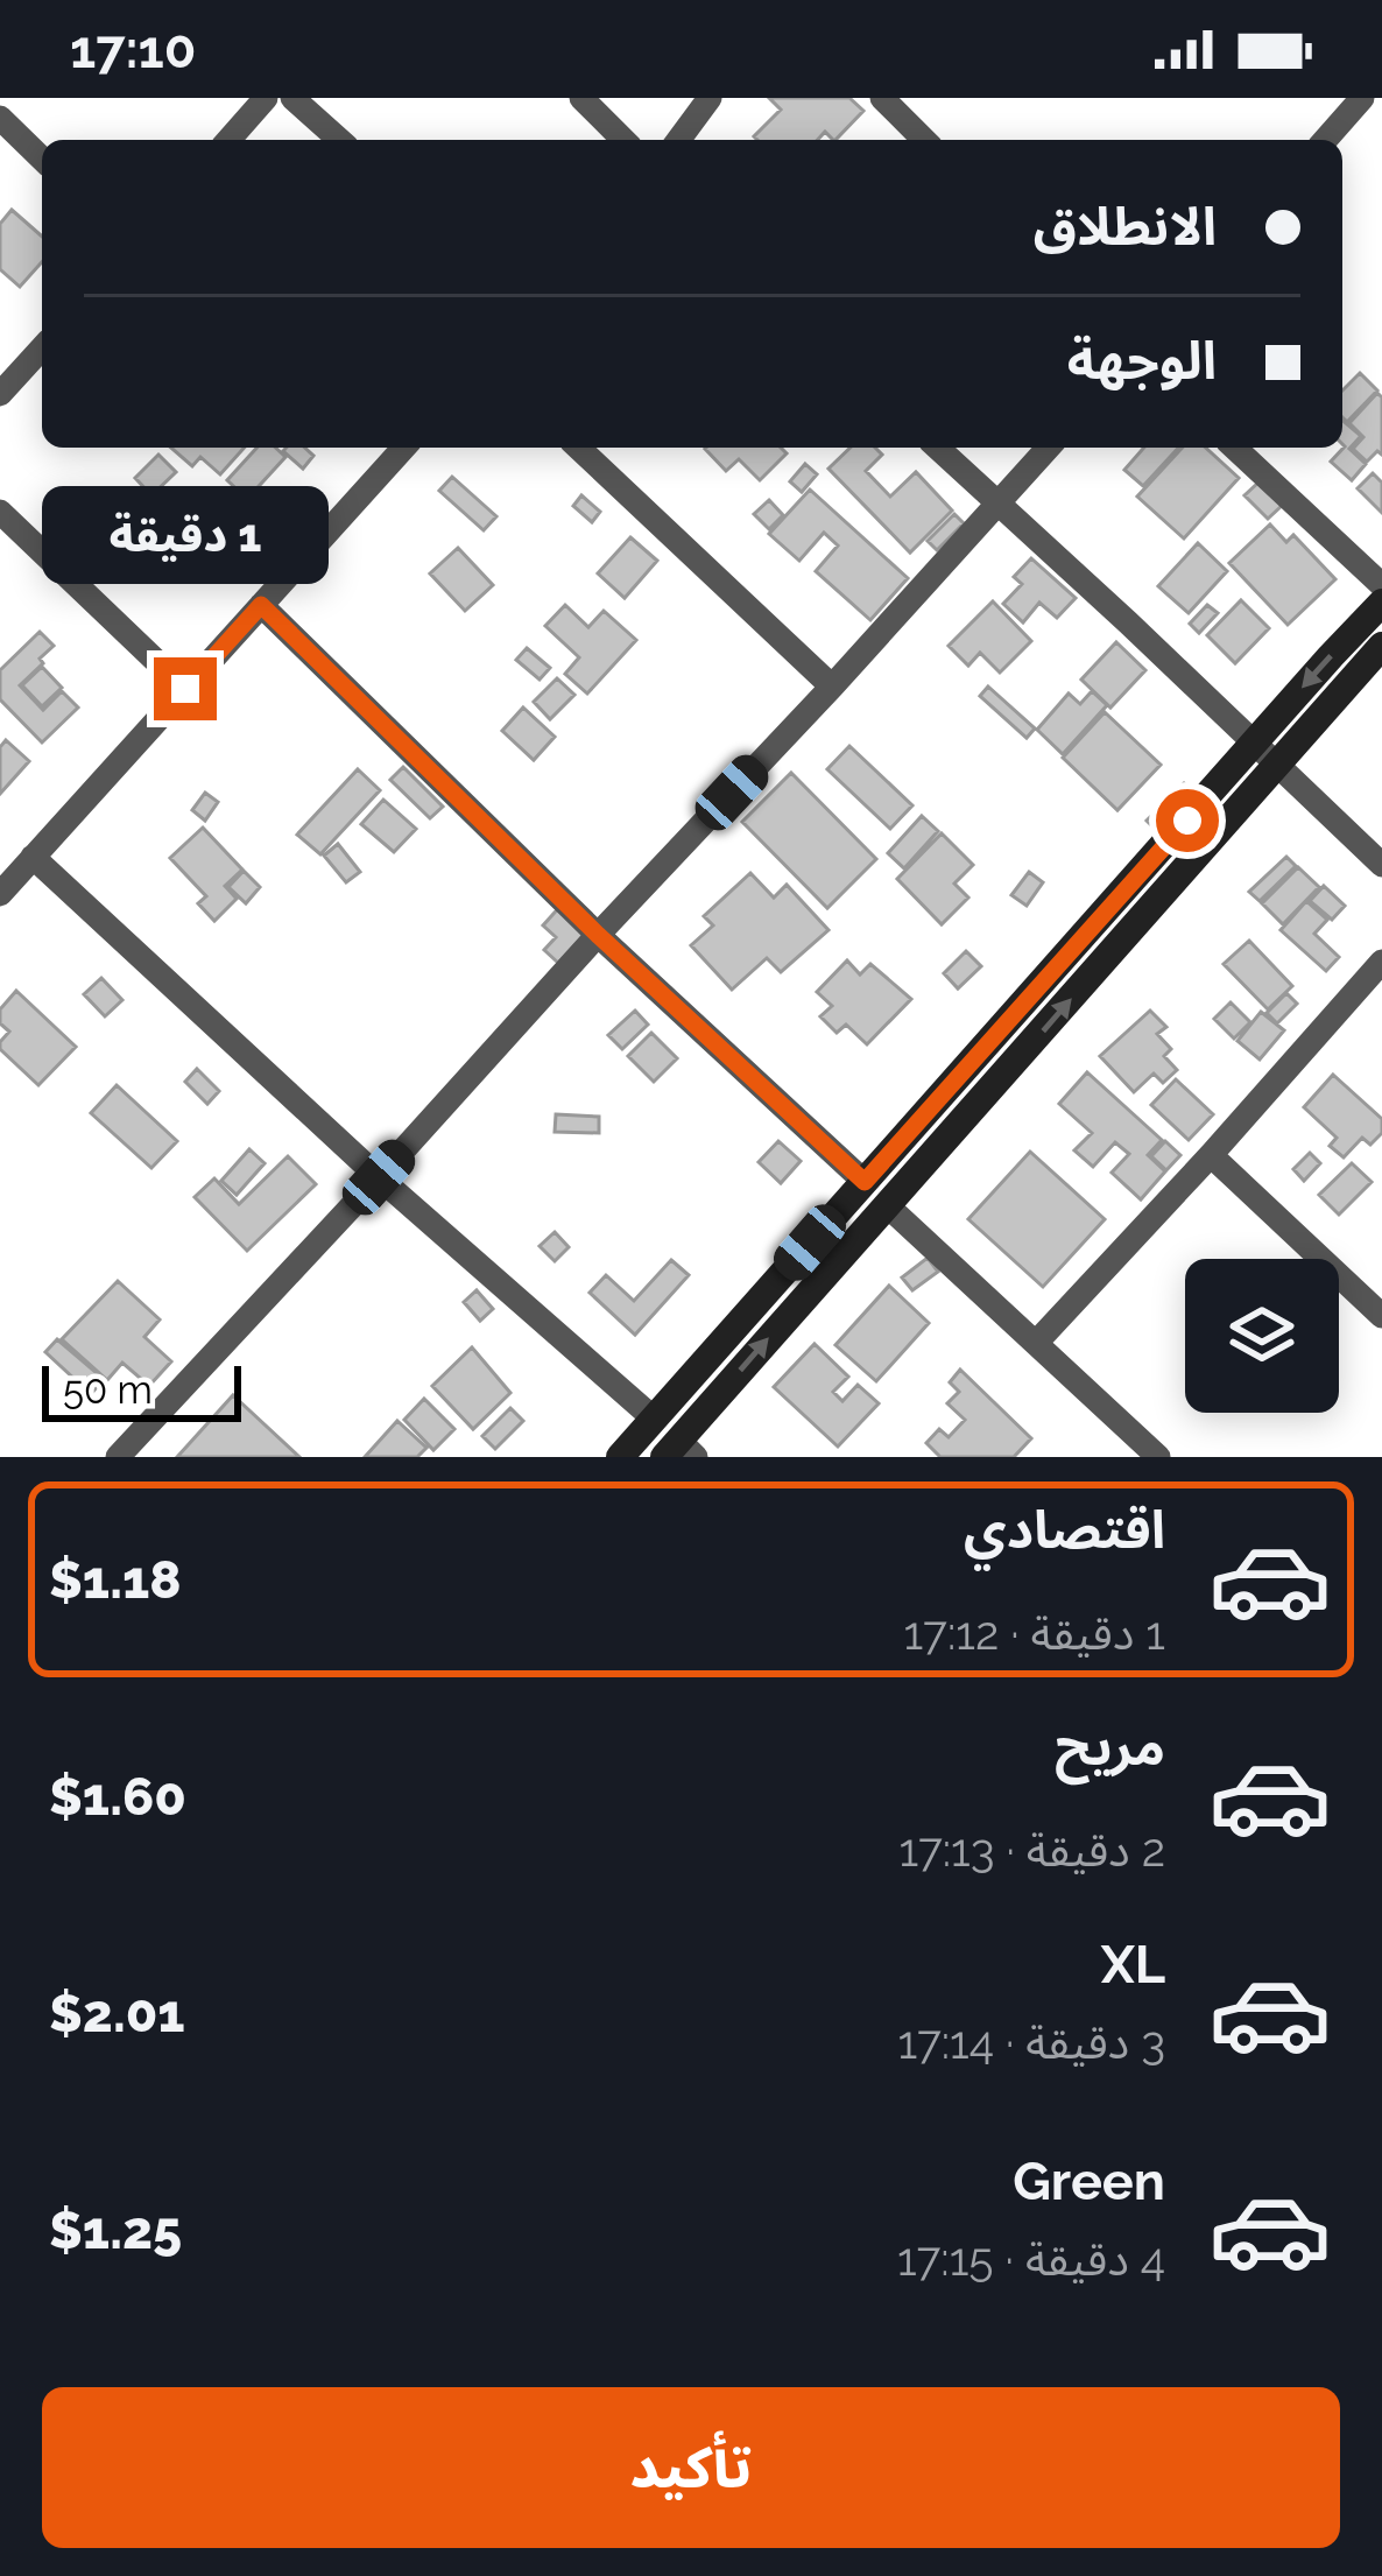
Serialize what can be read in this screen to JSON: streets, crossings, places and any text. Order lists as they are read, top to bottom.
{
  "scale_bar": "50 m",
  "page": {
    "status": "17:10",
    "banner": ["الانطلاق", "الوجهة"],
    "bubble": "1 دقيقة",
    "scale": "50 m",
    "list": [
      {
        "name": "اقتصادي",
        "note": "1 دقيقة · 17:12",
        "value": "$1.18"
      },
      {
        "name": "مريح",
        "note": "2 دقيقة · 17:13",
        "value": "$1.60"
      },
      {
        "name": "XL",
        "note": "3 دقيقة · 17:14",
        "value": "$2.01"
      },
      {
        "name": "Green",
        "note": "4 دقيقة · 17:15",
        "value": "$1.25"
      }
    ],
    "buttons": "تأكيد"
  }
}
